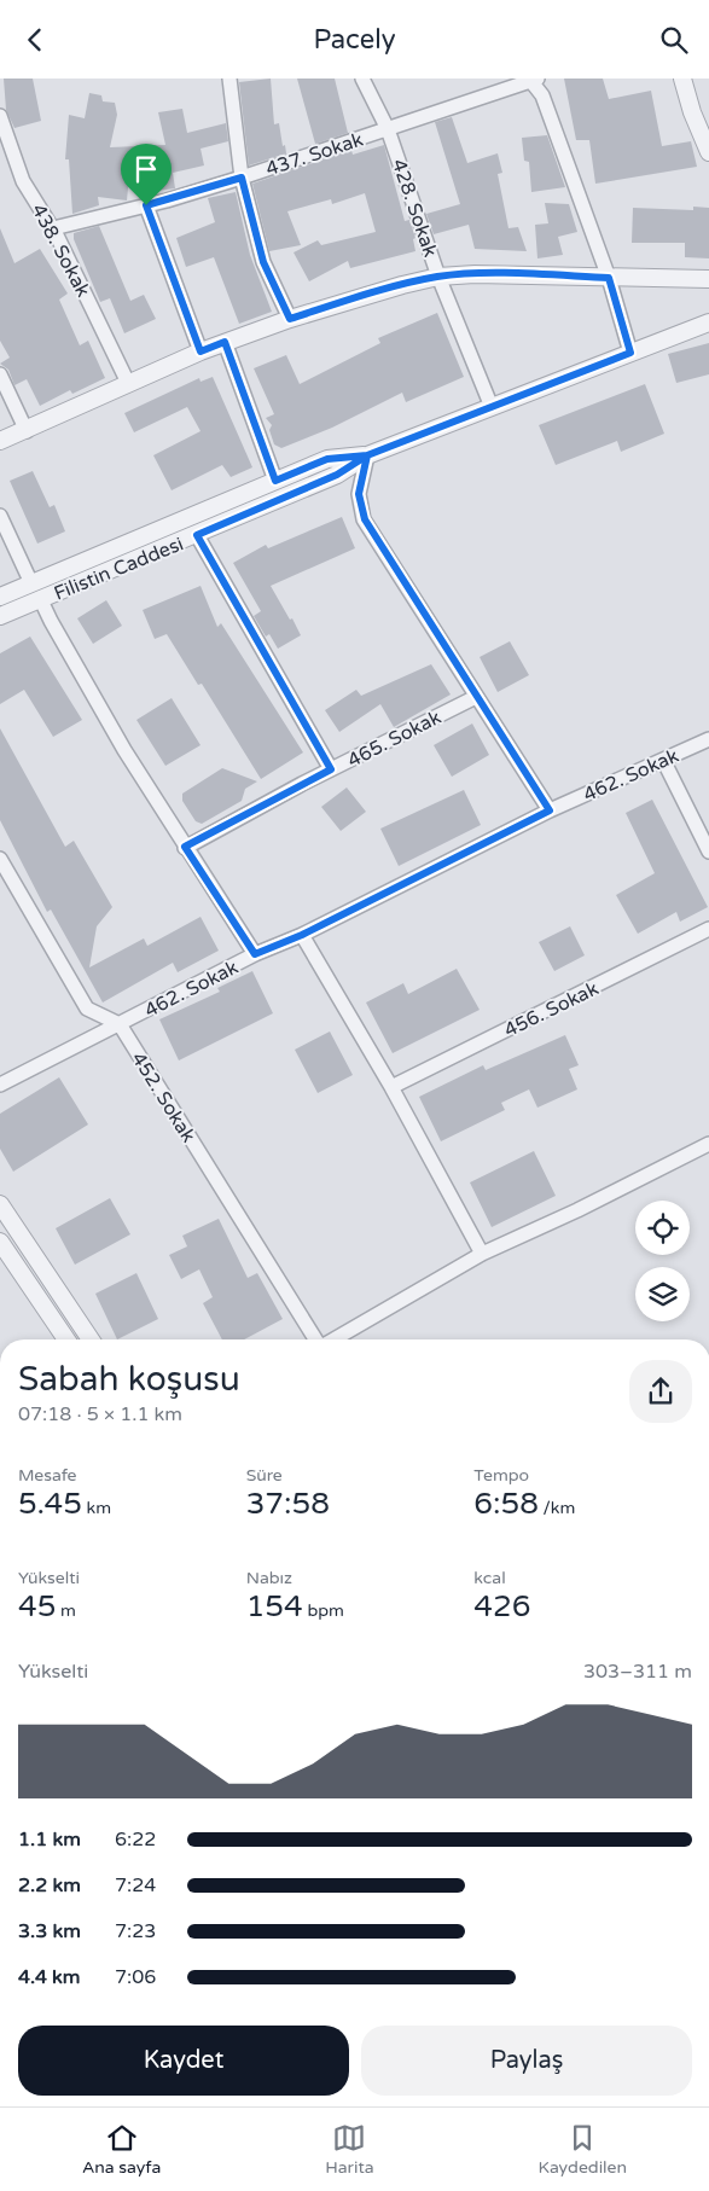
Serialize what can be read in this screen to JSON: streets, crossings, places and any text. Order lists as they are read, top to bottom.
{
  "streets": {
    "street": [
      "437. Sokak",
      "428. Sokak",
      "438. Sokak",
      "Filistin Caddesi",
      "465. Sokak",
      "462. Sokak",
      "456. Sokak",
      "452. Sokak"
    ]
  },
  "crossings": [
    ["437. Sokak", "428. Sokak"],
    ["437. Sokak", "438. Sokak"],
    ["428. Sokak", "Filistin Caddesi"],
    ["462. Sokak", "452. Sokak"]
  ],
  "page": {
    "header": "Pacely",
    "heading": ["Sabah koşusu", "07:18 · 5 × 1.1 km"],
    "stats": [
      ["Mesafe", "5.45 km"],
      ["Süre", "37:58"],
      ["Tempo", "6:58 /km"],
      ["Yükselti", "45 m"],
      ["Nabız", "154 bpm"],
      ["kcal", "426"]
    ],
    "chart": ["Yükselti", "303–311 m"],
    "list": [
      {
        "name": "1.1 km",
        "note": "6:22"
      },
      {
        "name": "2.2 km",
        "note": "7:24"
      },
      {
        "name": "3.3 km",
        "note": "7:23"
      },
      {
        "name": "4.4 km",
        "note": "7:06"
      }
    ],
    "buttons": ["Kaydet", "Paylaş"],
    "tabs": ["Ana sayfa", "Harita", "Kaydedilen"]
  }
}
